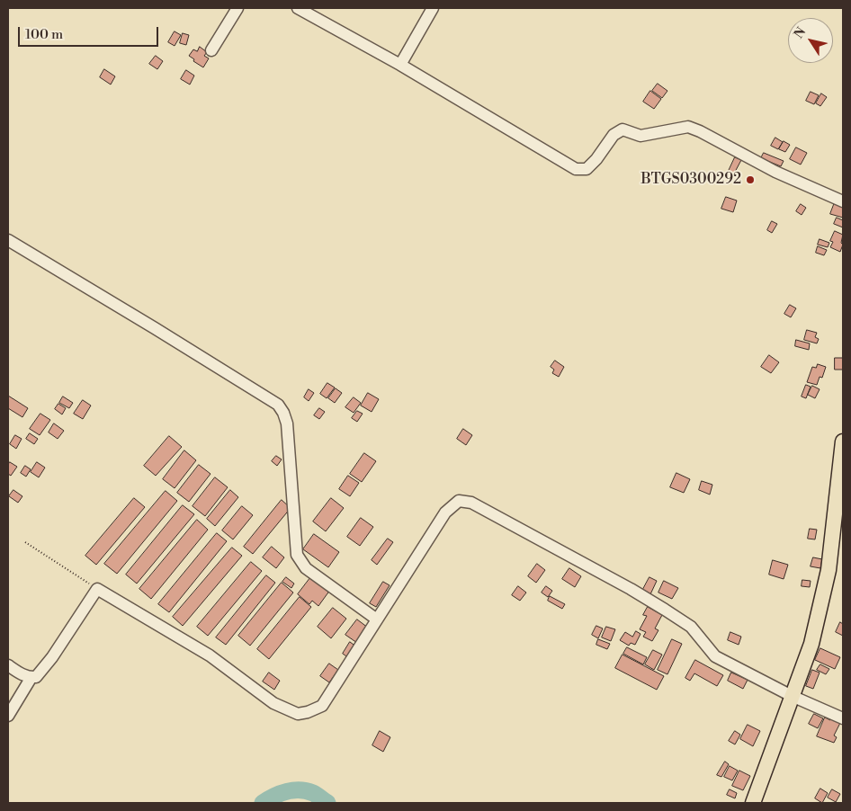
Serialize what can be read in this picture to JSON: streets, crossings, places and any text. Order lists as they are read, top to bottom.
{
  "places": ["BTGS0300292"],
  "scale_bar": "100 m",
  "north": "top left"
}
